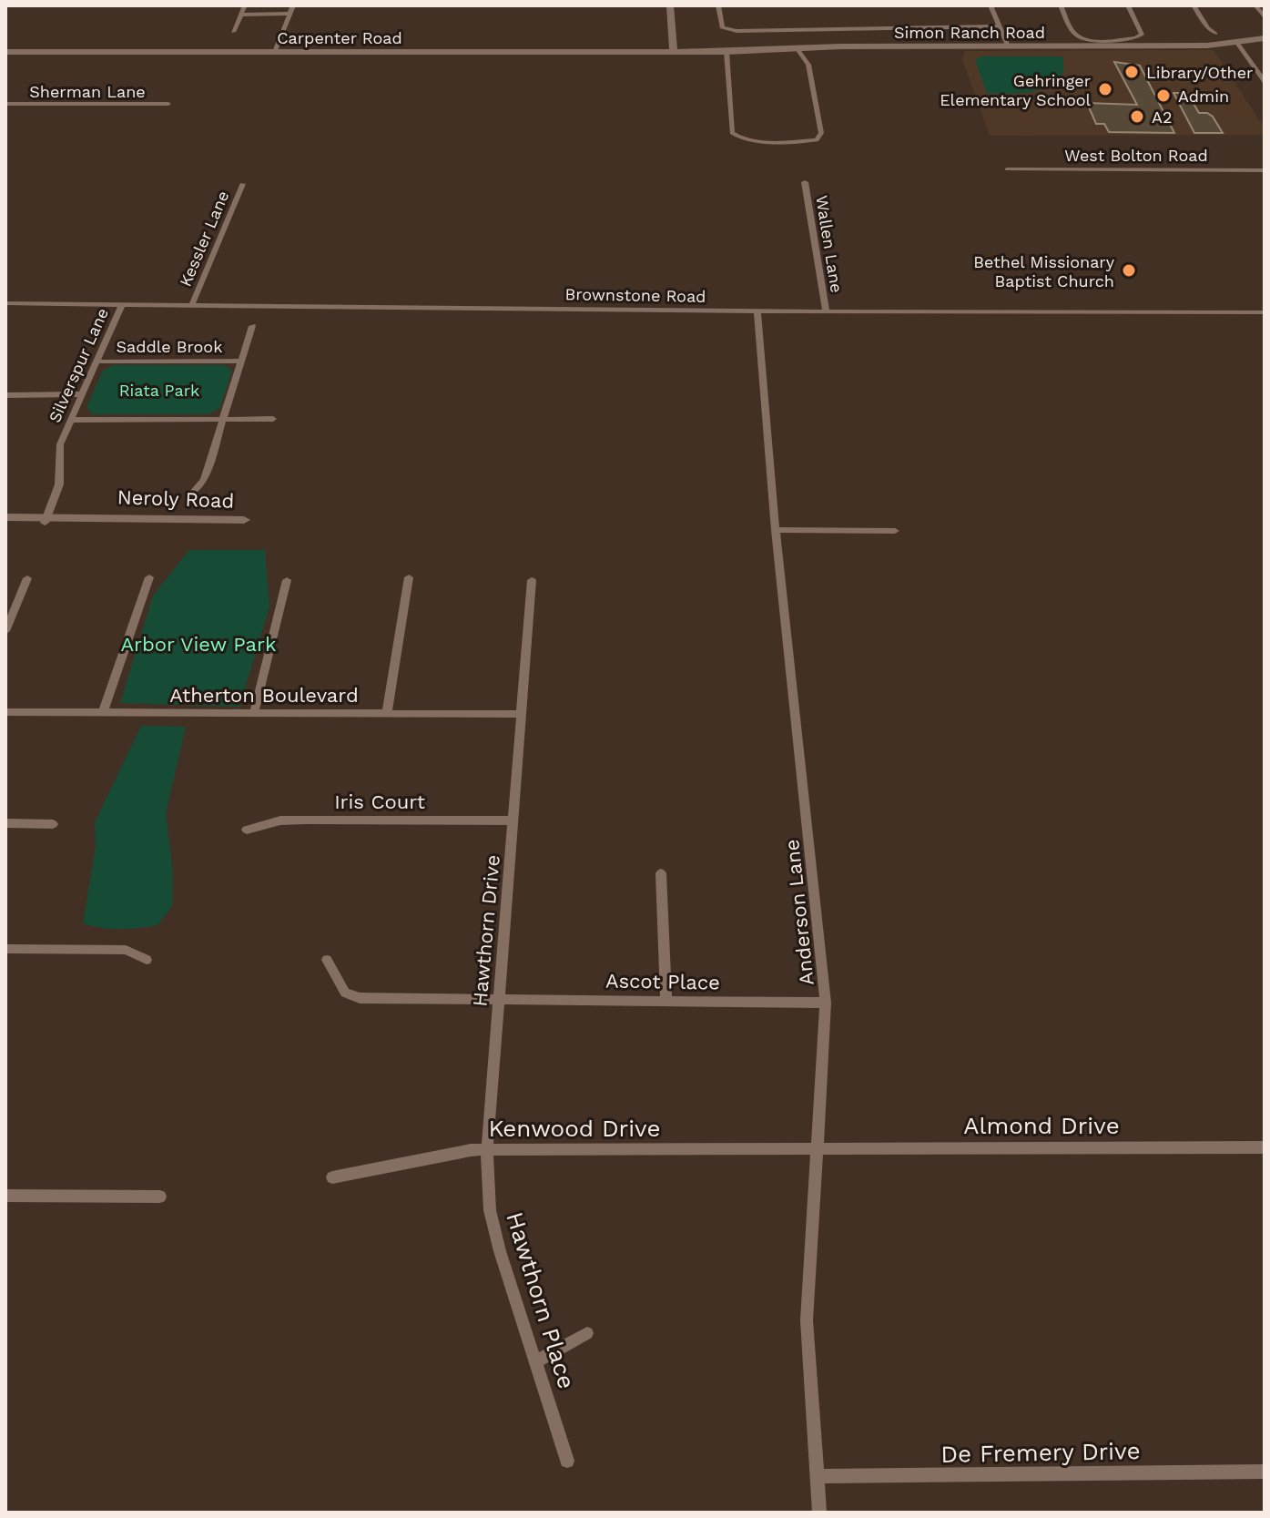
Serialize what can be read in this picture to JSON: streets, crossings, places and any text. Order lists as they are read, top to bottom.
{
  "streets": {
    "street": [
      "Simon Ranch Road",
      "Carpenter Road",
      "Sherman Lane",
      "West Bolton Road",
      "Kessler Lane",
      "Wallen Lane",
      "Brownstone Road",
      "Saddle Brook",
      "Silverspur Lane",
      "Neroly Road",
      "Atherton Boulevard",
      "Iris Court",
      "Anderson Lane",
      "Hawthorn Drive",
      "Ascot Place",
      "Almond Drive",
      "Kenwood Drive",
      "Hawthorn Place",
      "De Fremery Drive"
    ]
  },
  "crossings": [
    ["Simon Ranch Road", "Carpenter Road"],
    ["Kessler Lane", "Brownstone Road"],
    ["Wallen Lane", "Brownstone Road"],
    ["Brownstone Road", "Silverspur Lane"],
    ["Brownstone Road", "Anderson Lane"],
    ["Saddle Brook", "Silverspur Lane"],
    ["Silverspur Lane", "Neroly Road"],
    ["Atherton Boulevard", "Hawthorn Drive"],
    ["Iris Court", "Hawthorn Drive"],
    ["Anderson Lane", "Ascot Place"],
    ["Anderson Lane", "Almond Drive"],
    ["Anderson Lane", "Kenwood Drive"],
    ["Anderson Lane", "De Fremery Drive"],
    ["Hawthorn Drive", "Ascot Place"],
    ["Hawthorn Drive", "Kenwood Drive"],
    ["Hawthorn Drive", "Hawthorn Place"],
    ["Almond Drive", "Kenwood Drive"],
    ["Kenwood Drive", "Hawthorn Place"]
  ],
  "parks": ["Riata Park", "Arbor View Park"],
  "places": [
    "Library/Other",
    "Gehringer Elementary School",
    "Admin",
    "A2",
    "Bethel Missionary Baptist Church"
  ]
}
